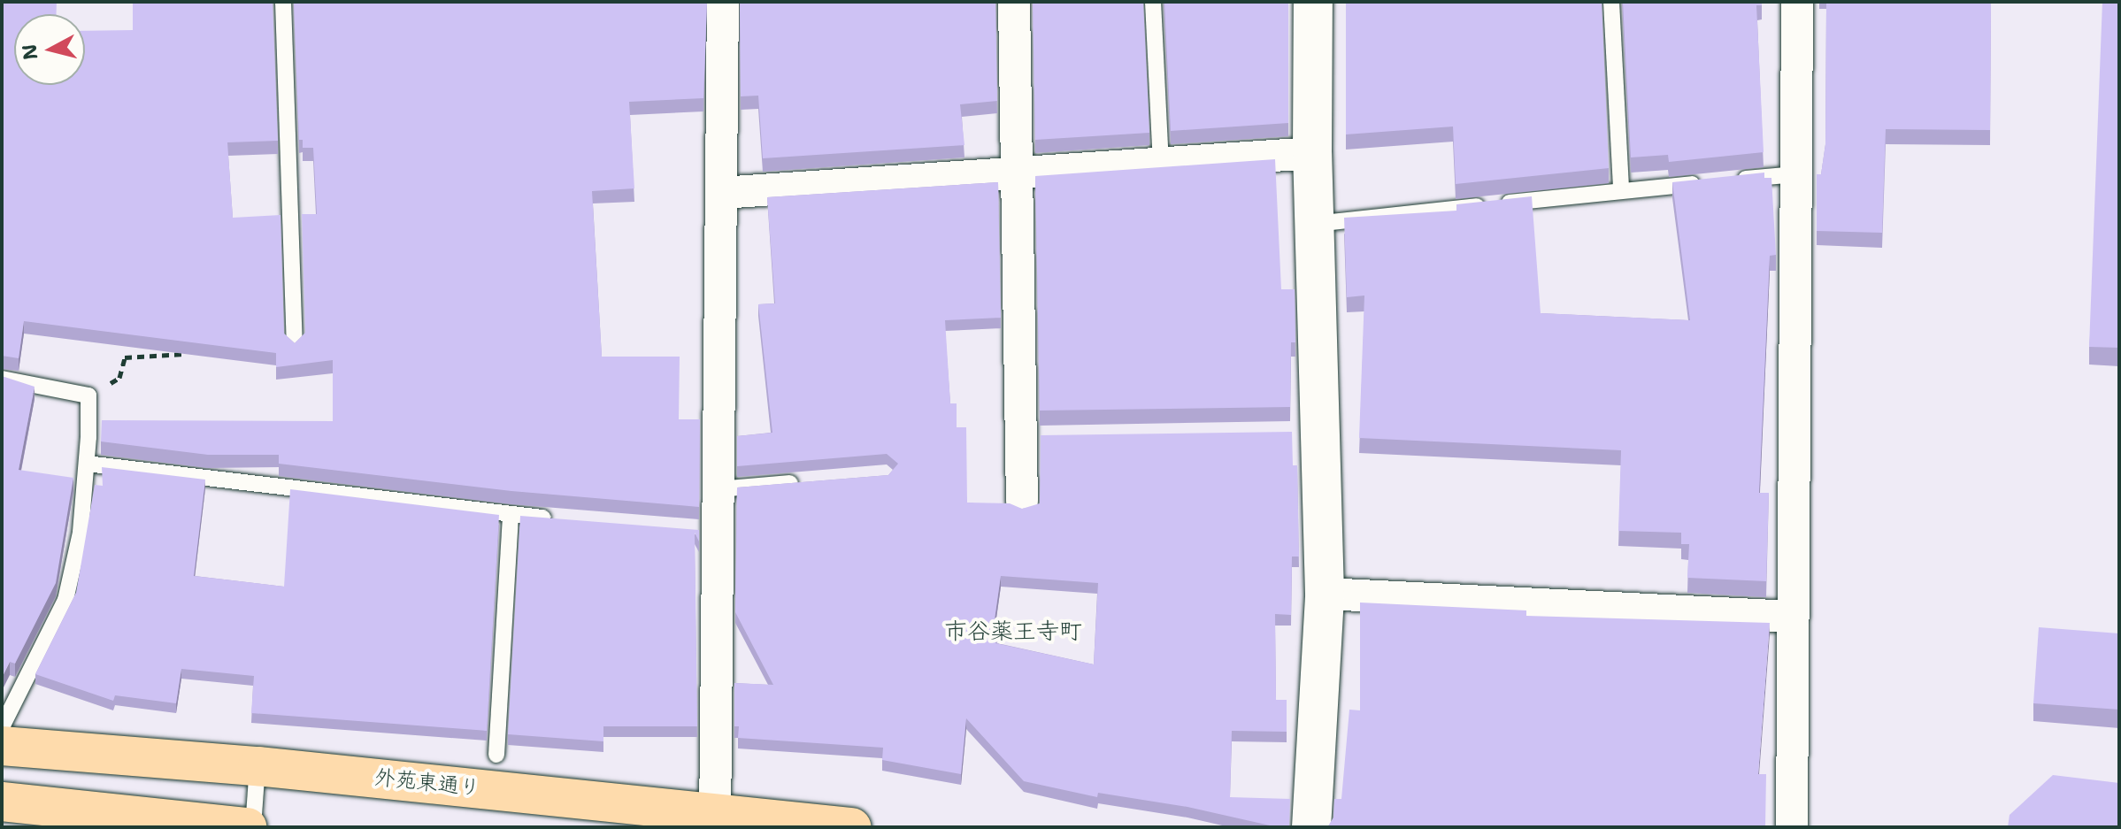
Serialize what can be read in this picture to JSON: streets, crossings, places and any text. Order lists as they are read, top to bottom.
{
  "streets": {
    "main road": ["外苑東通り"]
  },
  "districts": ["市谷薬王寺町"],
  "north": "left"
}
